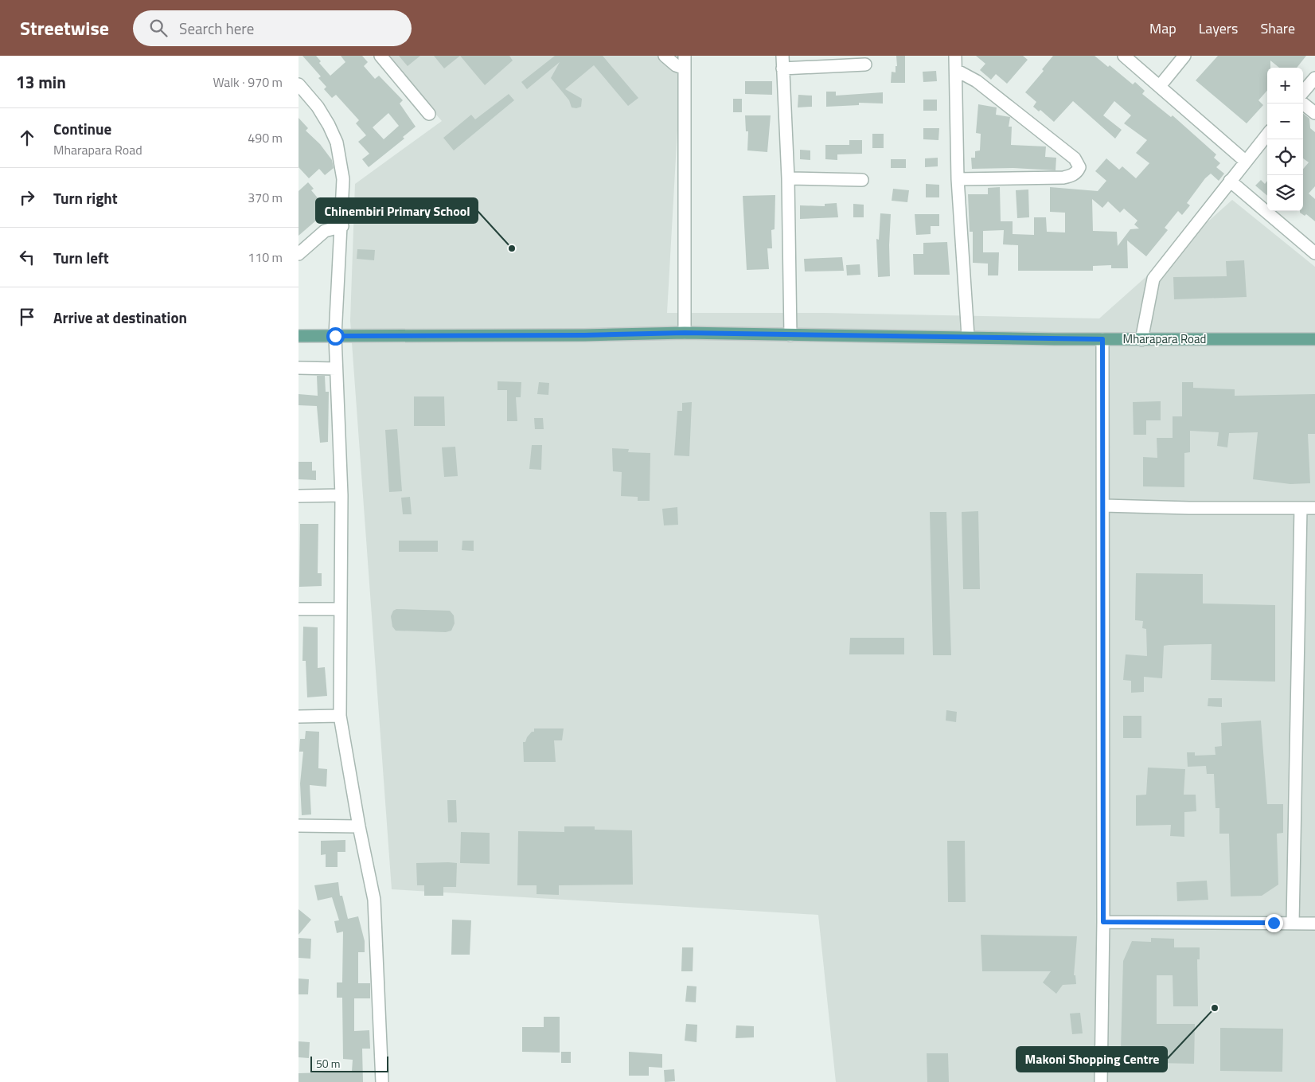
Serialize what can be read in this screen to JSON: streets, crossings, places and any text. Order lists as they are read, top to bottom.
{
  "streets": {
    "main road": ["Mharapara Road"]
  },
  "places": ["Chinembiri Primary School", "Makoni Shopping Centre"],
  "scale_bar": "50 m",
  "page": {
    "header": "Streetwise",
    "search": "Search here",
    "nav": ["Map", "Layers", "Share"],
    "heading": ["13 min", "Walk · 970 m"],
    "map_buttons": ["+", "−"],
    "list": [
      ["Continue", "Mharapara Road", "490 m"],
      ["Turn right", "370 m"],
      ["Turn left", "110 m"],
      "Arrive at destination"
    ],
    "scale": "50 m"
  }
}
